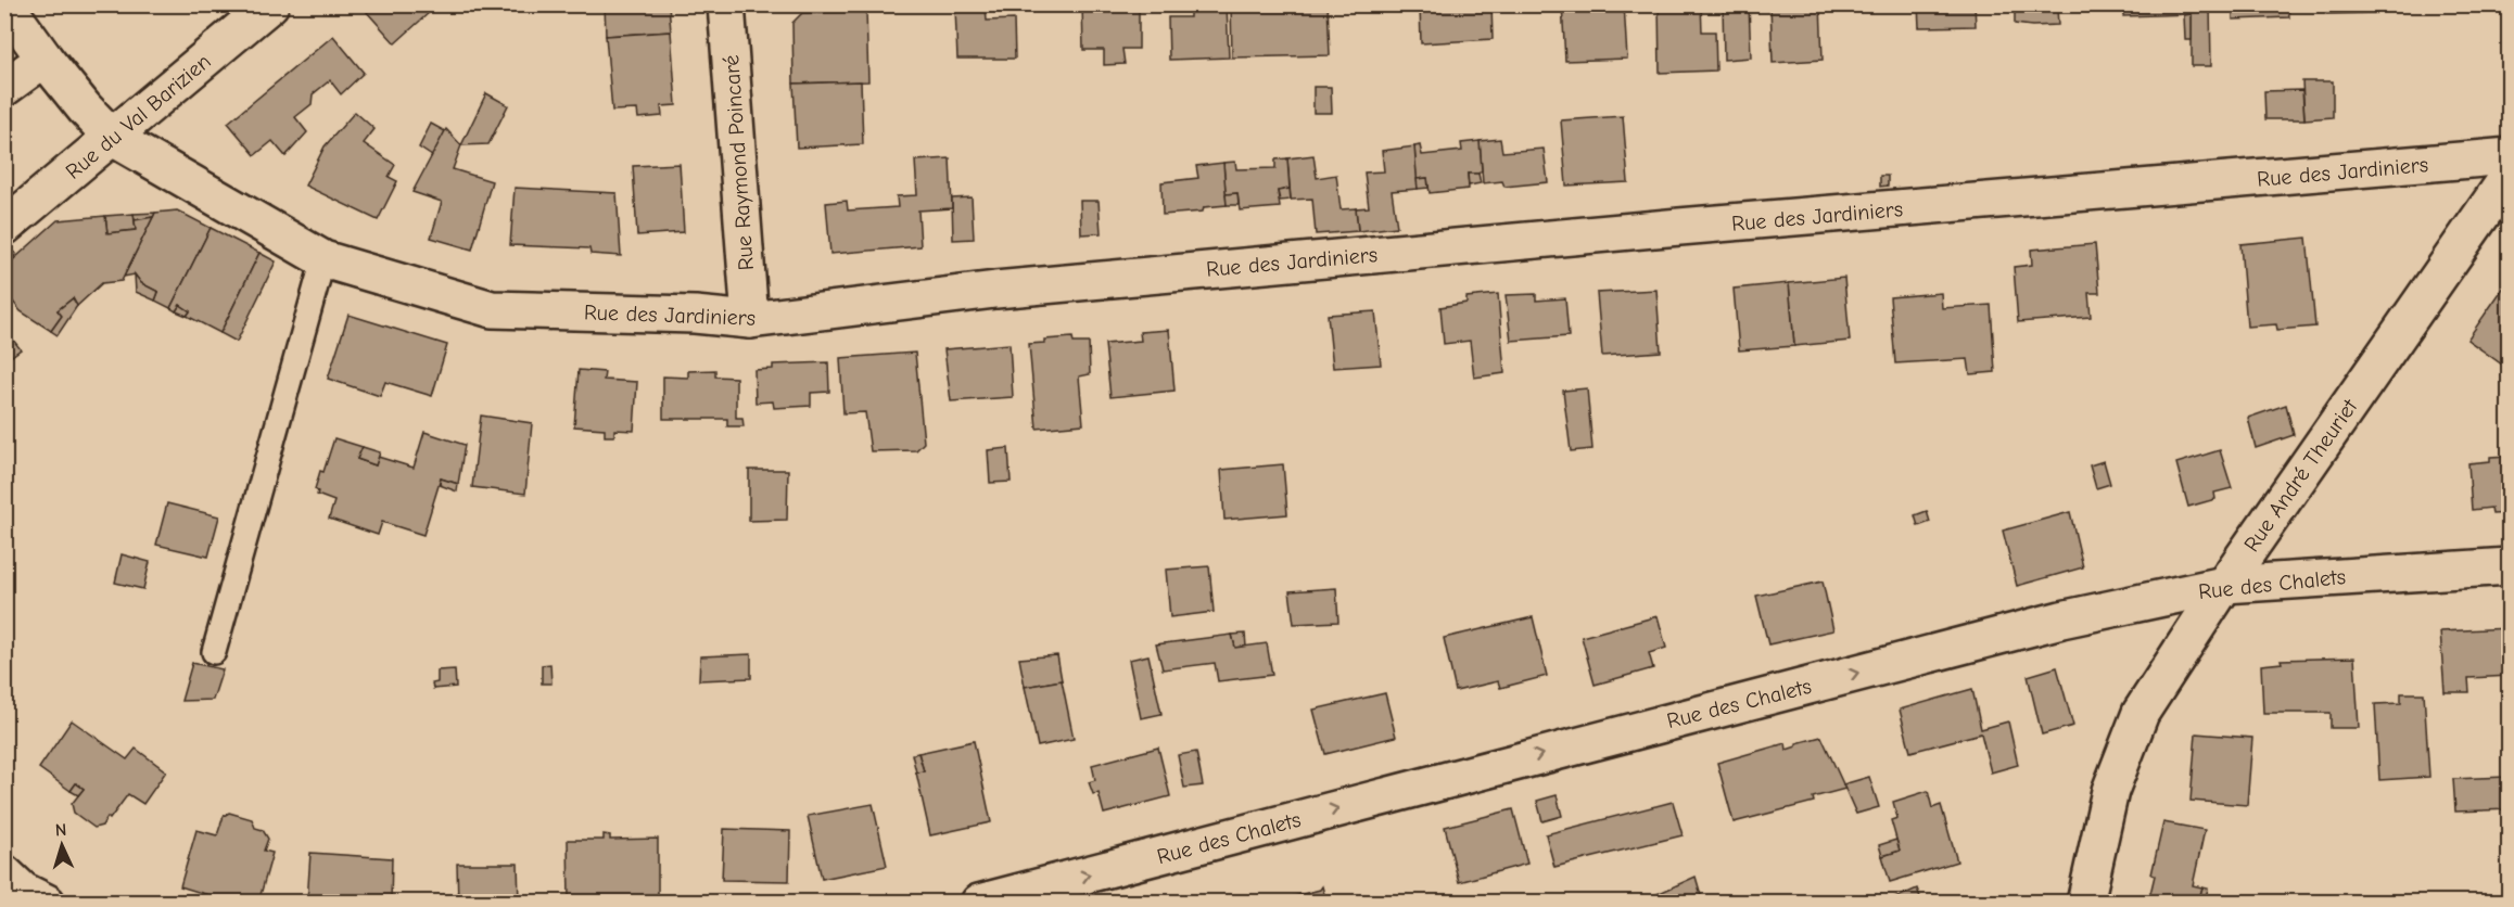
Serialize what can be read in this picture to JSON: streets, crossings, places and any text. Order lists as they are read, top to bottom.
{
  "streets": {
    "street": [
      "Rue du Val Barizien",
      "Rue Raymond Poincaré",
      "Rue des Jardiniers",
      "Rue André Theuriet",
      "Rue des Chalets"
    ]
  },
  "crossings": [
    ["Rue du Val Barizien", "Rue des Jardiniers"],
    ["Rue Raymond Poincaré", "Rue des Jardiniers"],
    ["Rue André Theuriet", "Rue des Chalets"]
  ],
  "one_way": ["Rue des Chalets"],
  "north": "top"
}
